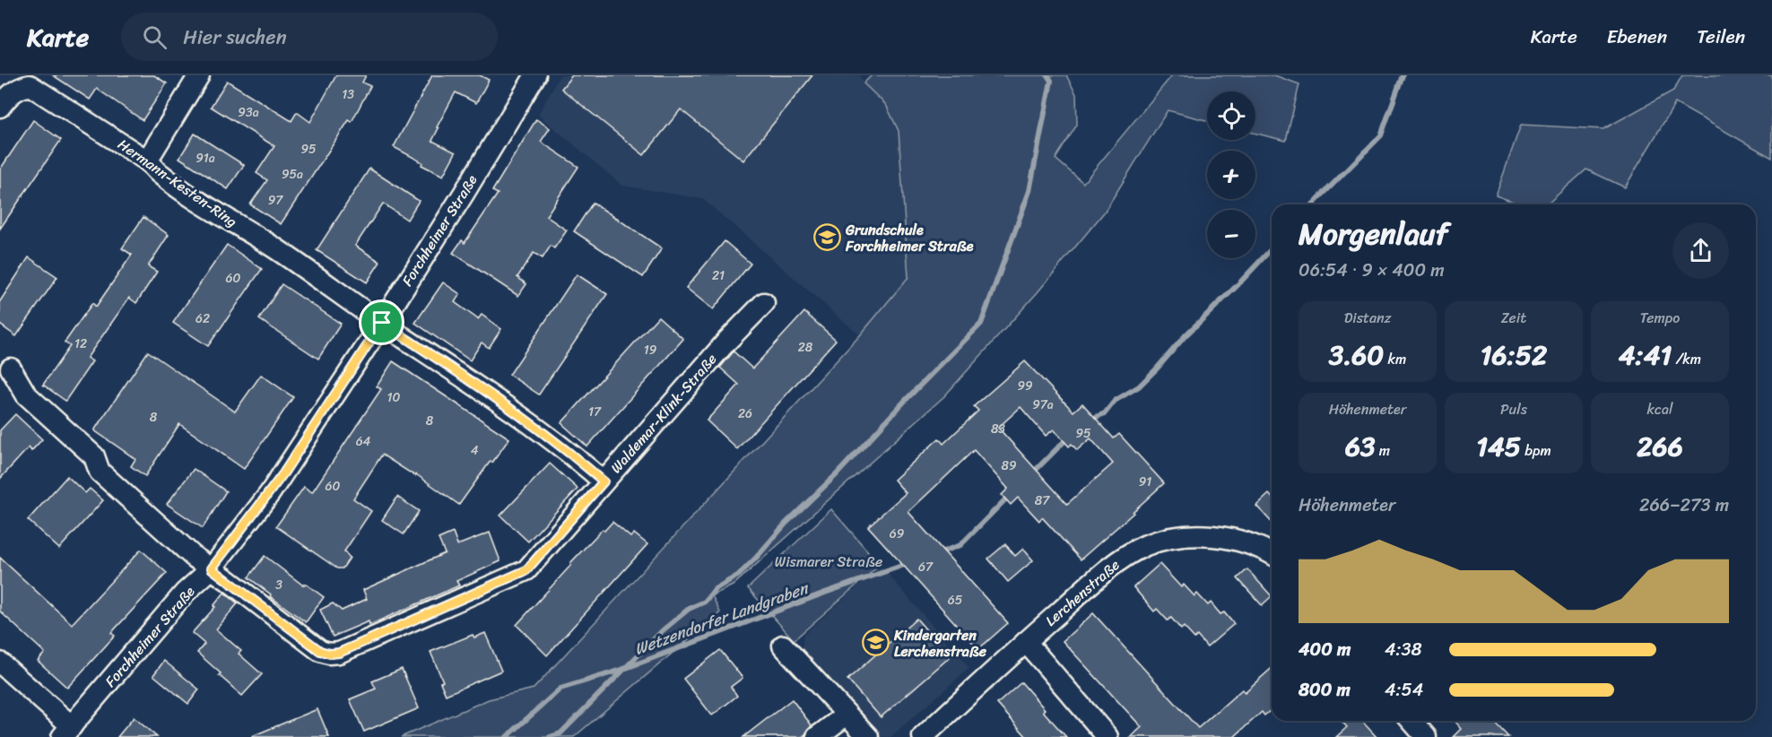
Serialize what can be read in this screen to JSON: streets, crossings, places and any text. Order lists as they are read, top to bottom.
{
  "streets": {
    "street": [
      "Hermann-Kesten-Ring",
      "Forchheimer Straße",
      "Waldemar-Klink-Straße",
      "Lerchenstraße"
    ]
  },
  "crossings": [
    ["Hermann-Kesten-Ring", "Forchheimer Straße"],
    ["Hermann-Kesten-Ring", "Waldemar-Klink-Straße"],
    ["Forchheimer Straße", "Waldemar-Klink-Straße"]
  ],
  "water": ["Wetzendorfer Landgraben"],
  "parks": ["Wismarer Straße"],
  "places": {
    "school or university": ["Grundschule Forchheimer Straße", "Kindergarten Lerchenstraße"]
  },
  "house_numbers": [
    "13",
    "93a",
    "95",
    "91a",
    "95a",
    "97",
    "21",
    "60",
    "62",
    "12",
    "28",
    "19",
    "99",
    "10",
    "97a",
    "17",
    "26",
    "8",
    "8",
    "83",
    "95",
    "64",
    "4",
    "89",
    "91",
    "60",
    "87",
    "69",
    "67",
    "3",
    "65"
  ],
  "page": {
    "header": "Karte",
    "search": "Hier suchen",
    "nav": ["Karte", "Ebenen", "Teilen"],
    "map_buttons": ["+", "−"],
    "heading": ["Morgenlauf", "06:54 · 9 × 400 m"],
    "stats": [
      ["Distanz", "3.60 km"],
      ["Zeit", "16:52"],
      ["Tempo", "4:41 /km"],
      ["Höhenmeter", "63 m"],
      ["Puls", "145 bpm"],
      ["kcal", "266"]
    ],
    "chart": ["Höhenmeter", "266–273 m"],
    "list": [
      {
        "name": "400 m",
        "note": "4:38"
      },
      {
        "name": "800 m",
        "note": "4:54"
      }
    ]
  }
}
